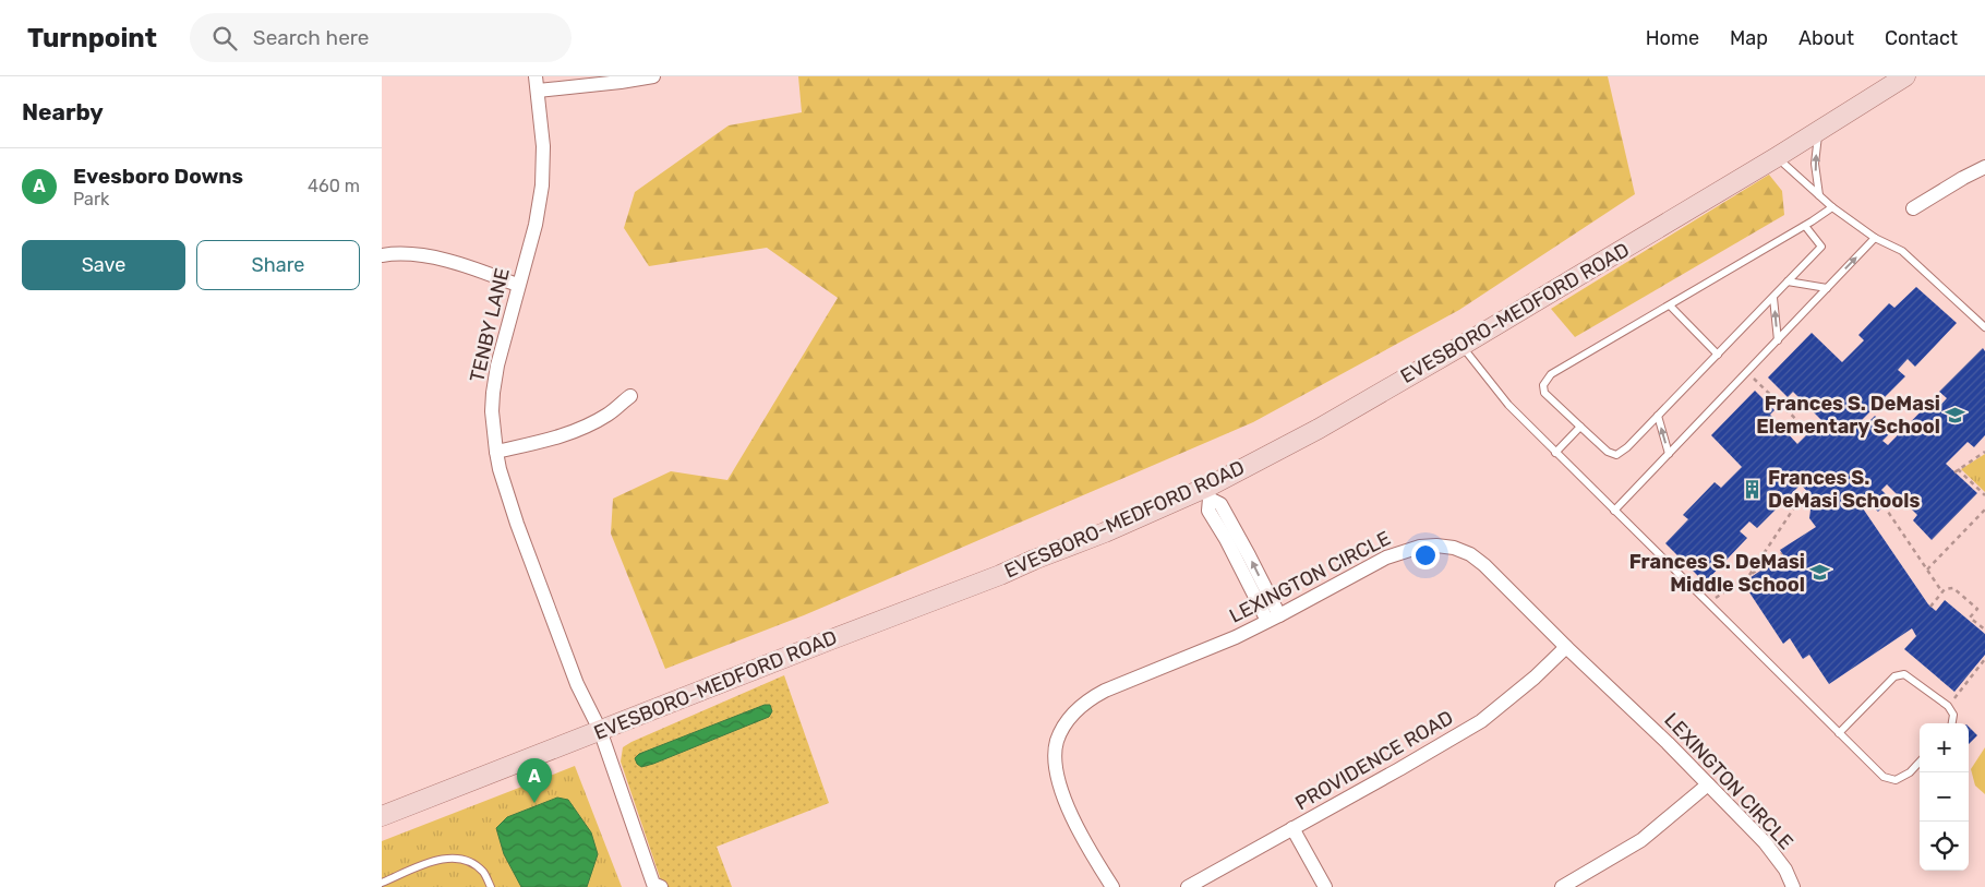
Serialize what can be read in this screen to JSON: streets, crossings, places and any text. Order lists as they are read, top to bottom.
{
  "streets": {
    "street": [
      "EVESBORO-MEDFORD ROAD",
      "TENBY LANE",
      "LEXINGTON CIRCLE",
      "PROVIDENCE ROAD"
    ]
  },
  "crossings": [
    ["EVESBORO-MEDFORD ROAD", "TENBY LANE"],
    ["LEXINGTON CIRCLE", "PROVIDENCE ROAD"]
  ],
  "places": {
    "school or university": ["Frances S. DeMasi Elementary School", "Frances S. DeMasi Middle School"],
    "building": ["Frances S. DeMasi Schools"]
  },
  "page": {
    "header": "Turnpoint",
    "search": "Search here",
    "nav": [
      "Home",
      "Map",
      "About",
      "Contact"
    ],
    "heading": "Nearby",
    "list": [
      {
        "mark": "A",
        "name": "Evesboro Downs",
        "note": "Park",
        "value": "460 m"
      }
    ],
    "buttons": ["Save", "Share"],
    "map_buttons": ["+", "−"],
    "pins": "A"
  }
}
